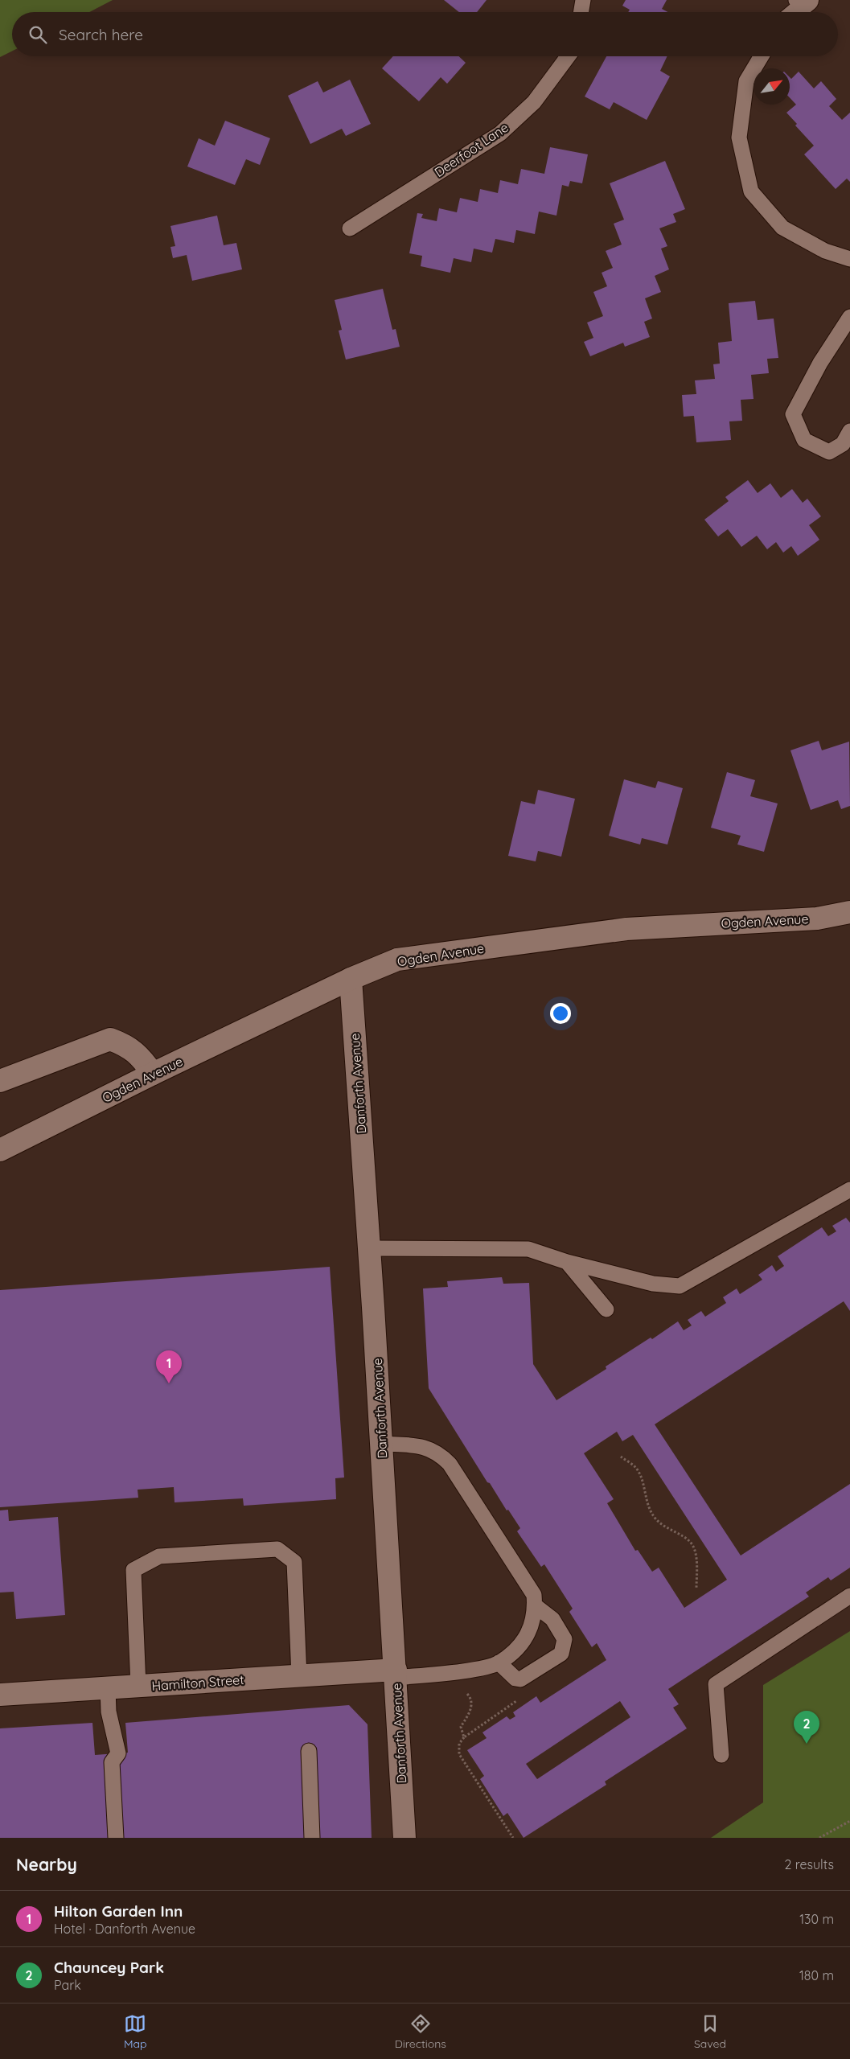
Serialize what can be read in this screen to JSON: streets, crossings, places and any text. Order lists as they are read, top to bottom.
{
  "streets": {
    "street": ["Ogden Avenue", "Danforth Avenue", "Hamilton Street"],
    "lane": ["Deerfoot Lane"]
  },
  "crossings": [
    ["Ogden Avenue", "Danforth Avenue"],
    ["Danforth Avenue", "Hamilton Street"]
  ],
  "north": "top right",
  "page": {
    "search": "Search here",
    "pins": ["1", "2"],
    "heading": ["Nearby", "2 results"],
    "list": [
      {
        "mark": "1",
        "name": "Hilton Garden Inn",
        "note": "Hotel · Danforth Avenue",
        "value": "130 m"
      },
      {
        "mark": "2",
        "name": "Chauncey Park",
        "note": "Park",
        "value": "180 m"
      }
    ],
    "nav": ["Map", "Directions", "Saved"]
  }
}
